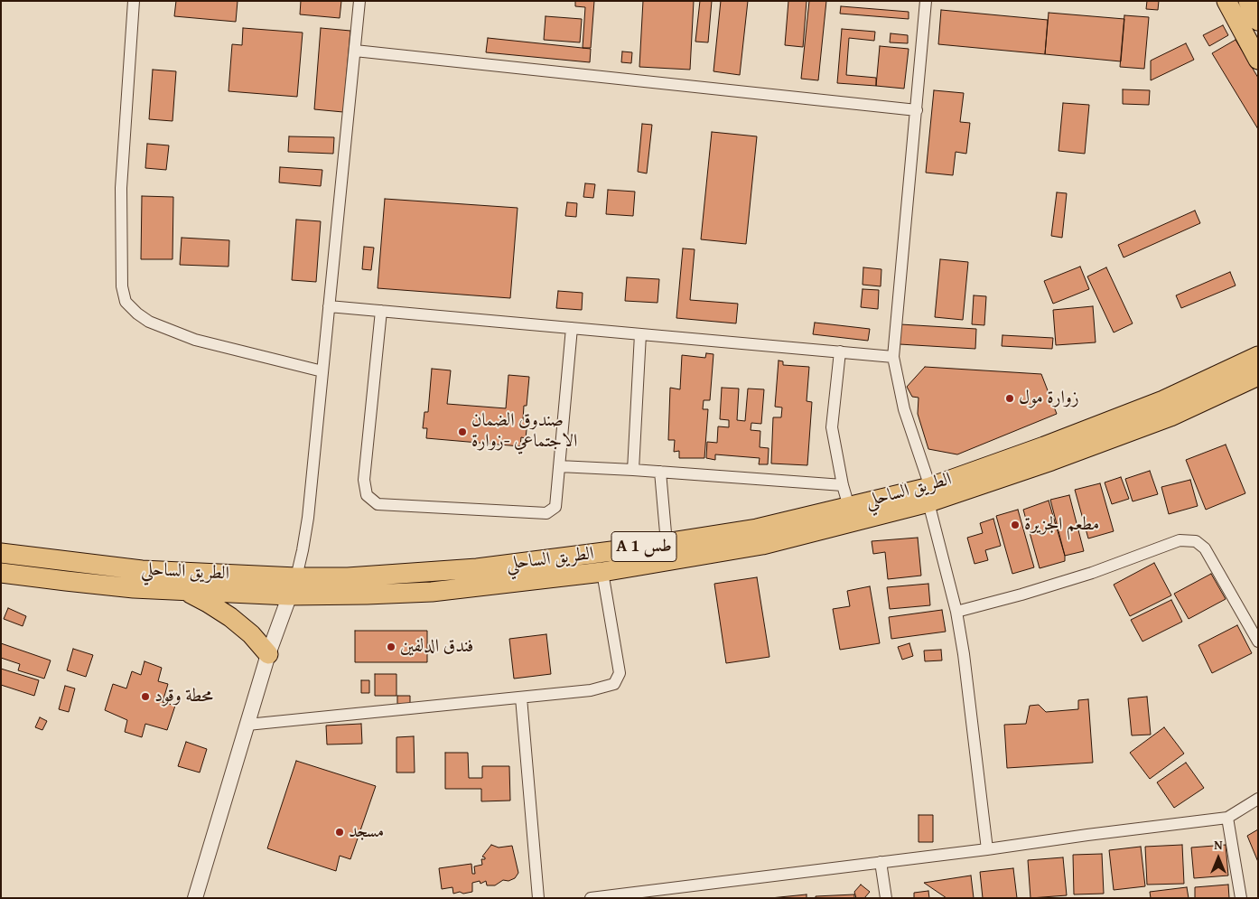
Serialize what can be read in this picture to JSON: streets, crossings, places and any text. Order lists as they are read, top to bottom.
{
  "streets": {
    "main road": ["الطريق الساحلي", "A 1 طس"]
  },
  "places": [
    "زوارة مول",
    "صندوق الضمان الاجتماعي -زوارة",
    "مطعم الجزيرة",
    "فندق الدلفين",
    "محطة وقود",
    "مسجد"
  ],
  "north": "top"
}
